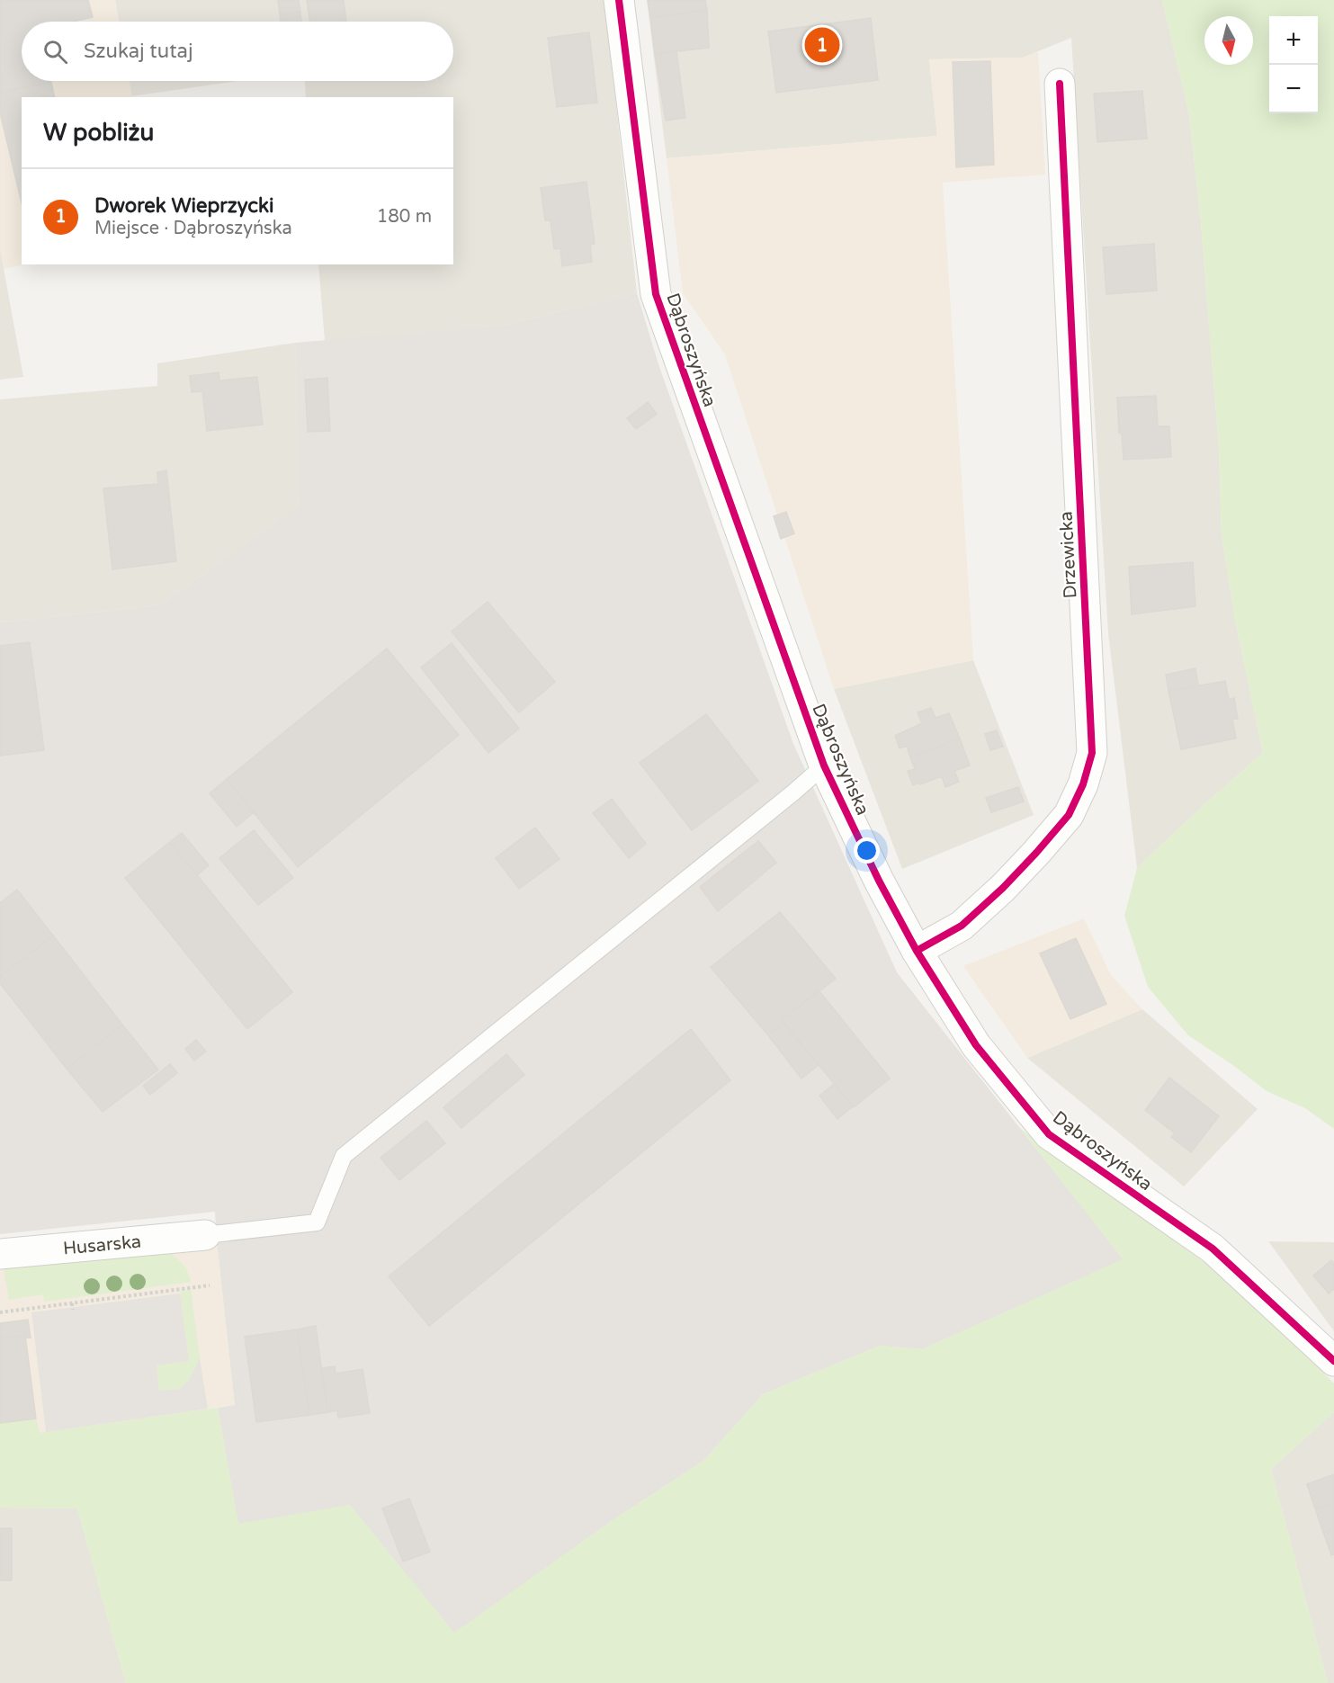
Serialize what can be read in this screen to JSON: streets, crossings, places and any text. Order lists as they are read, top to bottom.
{
  "streets": {
    "street": ["Dąbroszyńska", "Drzewicka", "Husarska"]
  },
  "crossings": [
    ["Dąbroszyńska", "Drzewicka"]
  ],
  "north": "bottom",
  "page": {
    "map_buttons": ["+", "−"],
    "search": "Szukaj tutaj",
    "pins": "1",
    "heading": "W pobliżu",
    "list": [
      {
        "mark": "1",
        "name": "Dworek Wieprzycki",
        "note": "Miejsce · Dąbroszyńska",
        "value": "180 m"
      }
    ]
  }
}
